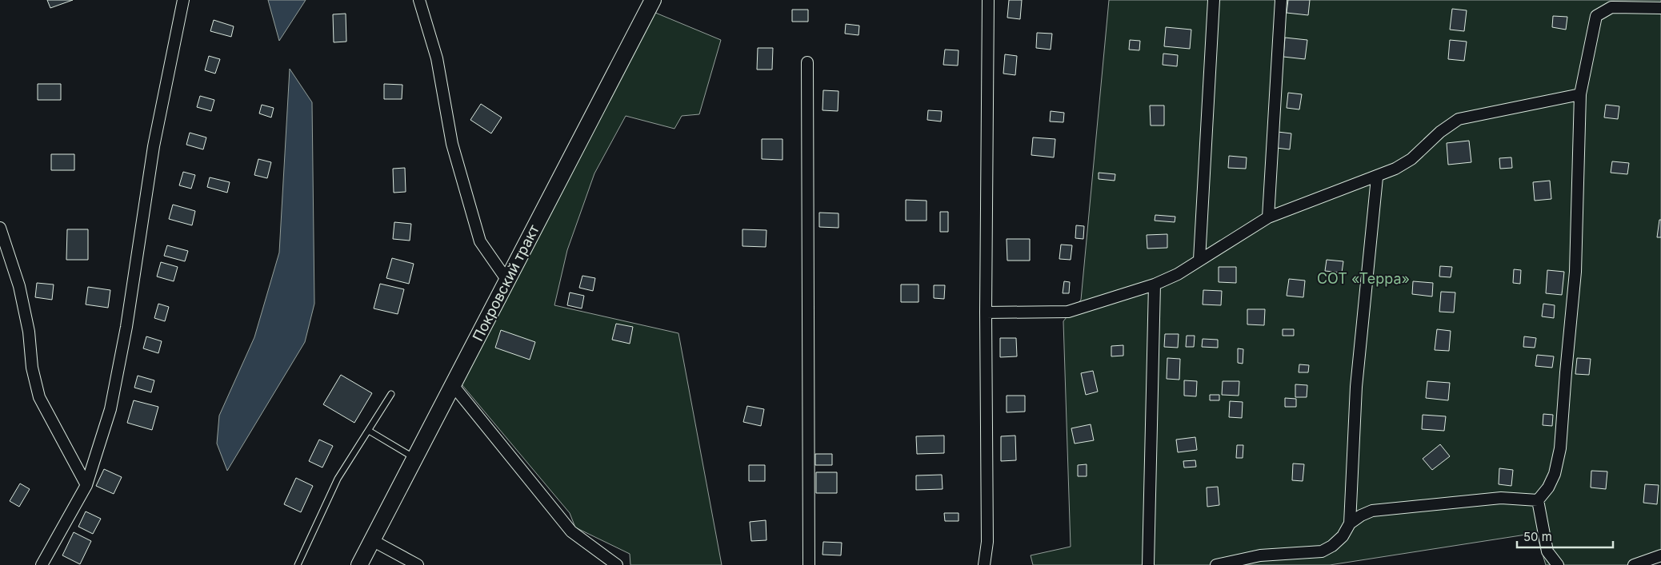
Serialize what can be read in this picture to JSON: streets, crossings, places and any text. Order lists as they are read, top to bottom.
{
  "streets": {
    "main road": ["Покровский тракт"]
  },
  "parks": ["СОТ «Терра»"],
  "scale_bar": "50 m"
}
